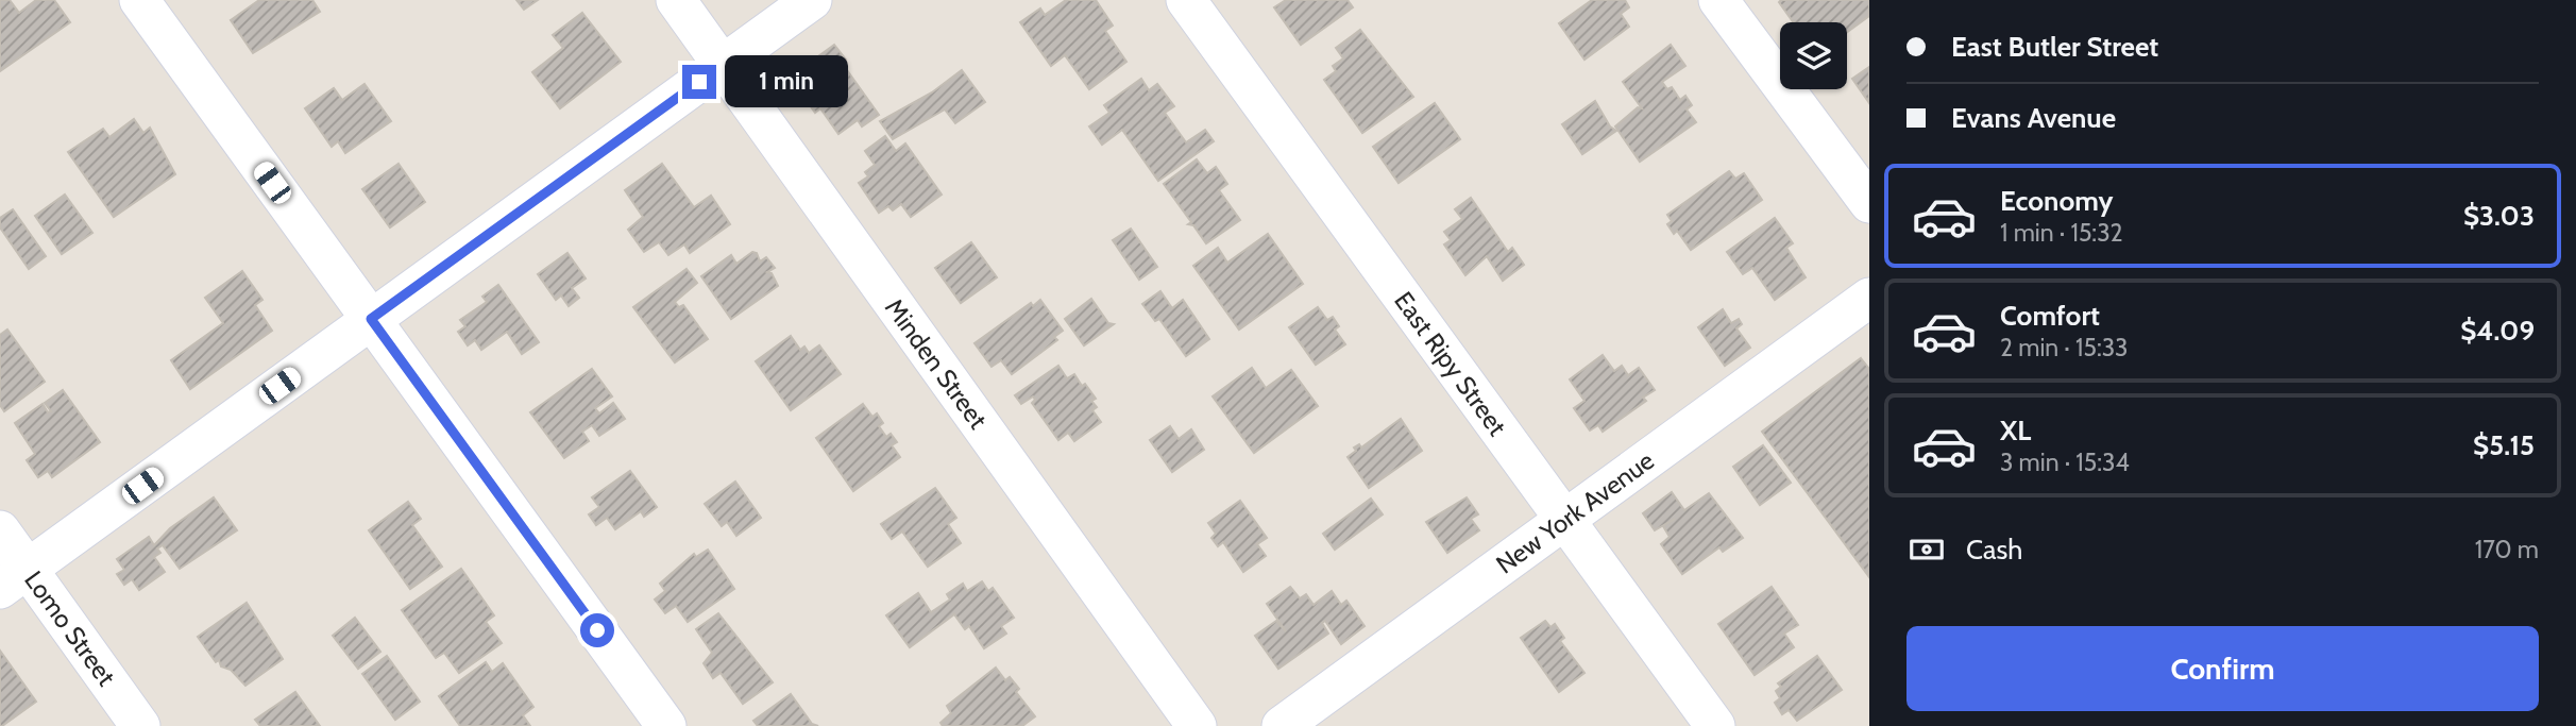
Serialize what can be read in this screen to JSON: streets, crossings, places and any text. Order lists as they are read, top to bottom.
{
  "streets": {
    "street": [
      "Minden Street",
      "East Ripy Street",
      "New York Avenue",
      "Lomo Street"
    ]
  },
  "crossings": [
    ["East Ripy Street", "New York Avenue"]
  ],
  "page": {
    "banner": ["East Butler Street", "Evans Avenue"],
    "bubble": "1 min",
    "list": [
      {
        "name": "Economy",
        "note": "1 min · 15:32",
        "value": "$3.03"
      },
      {
        "name": "Comfort",
        "note": "2 min · 15:33",
        "value": "$4.09"
      },
      {
        "name": "XL",
        "note": "3 min · 15:34",
        "value": "$5.15"
      }
    ],
    "pay": ["Cash", "170 m"],
    "buttons": "Confirm"
  }
}
